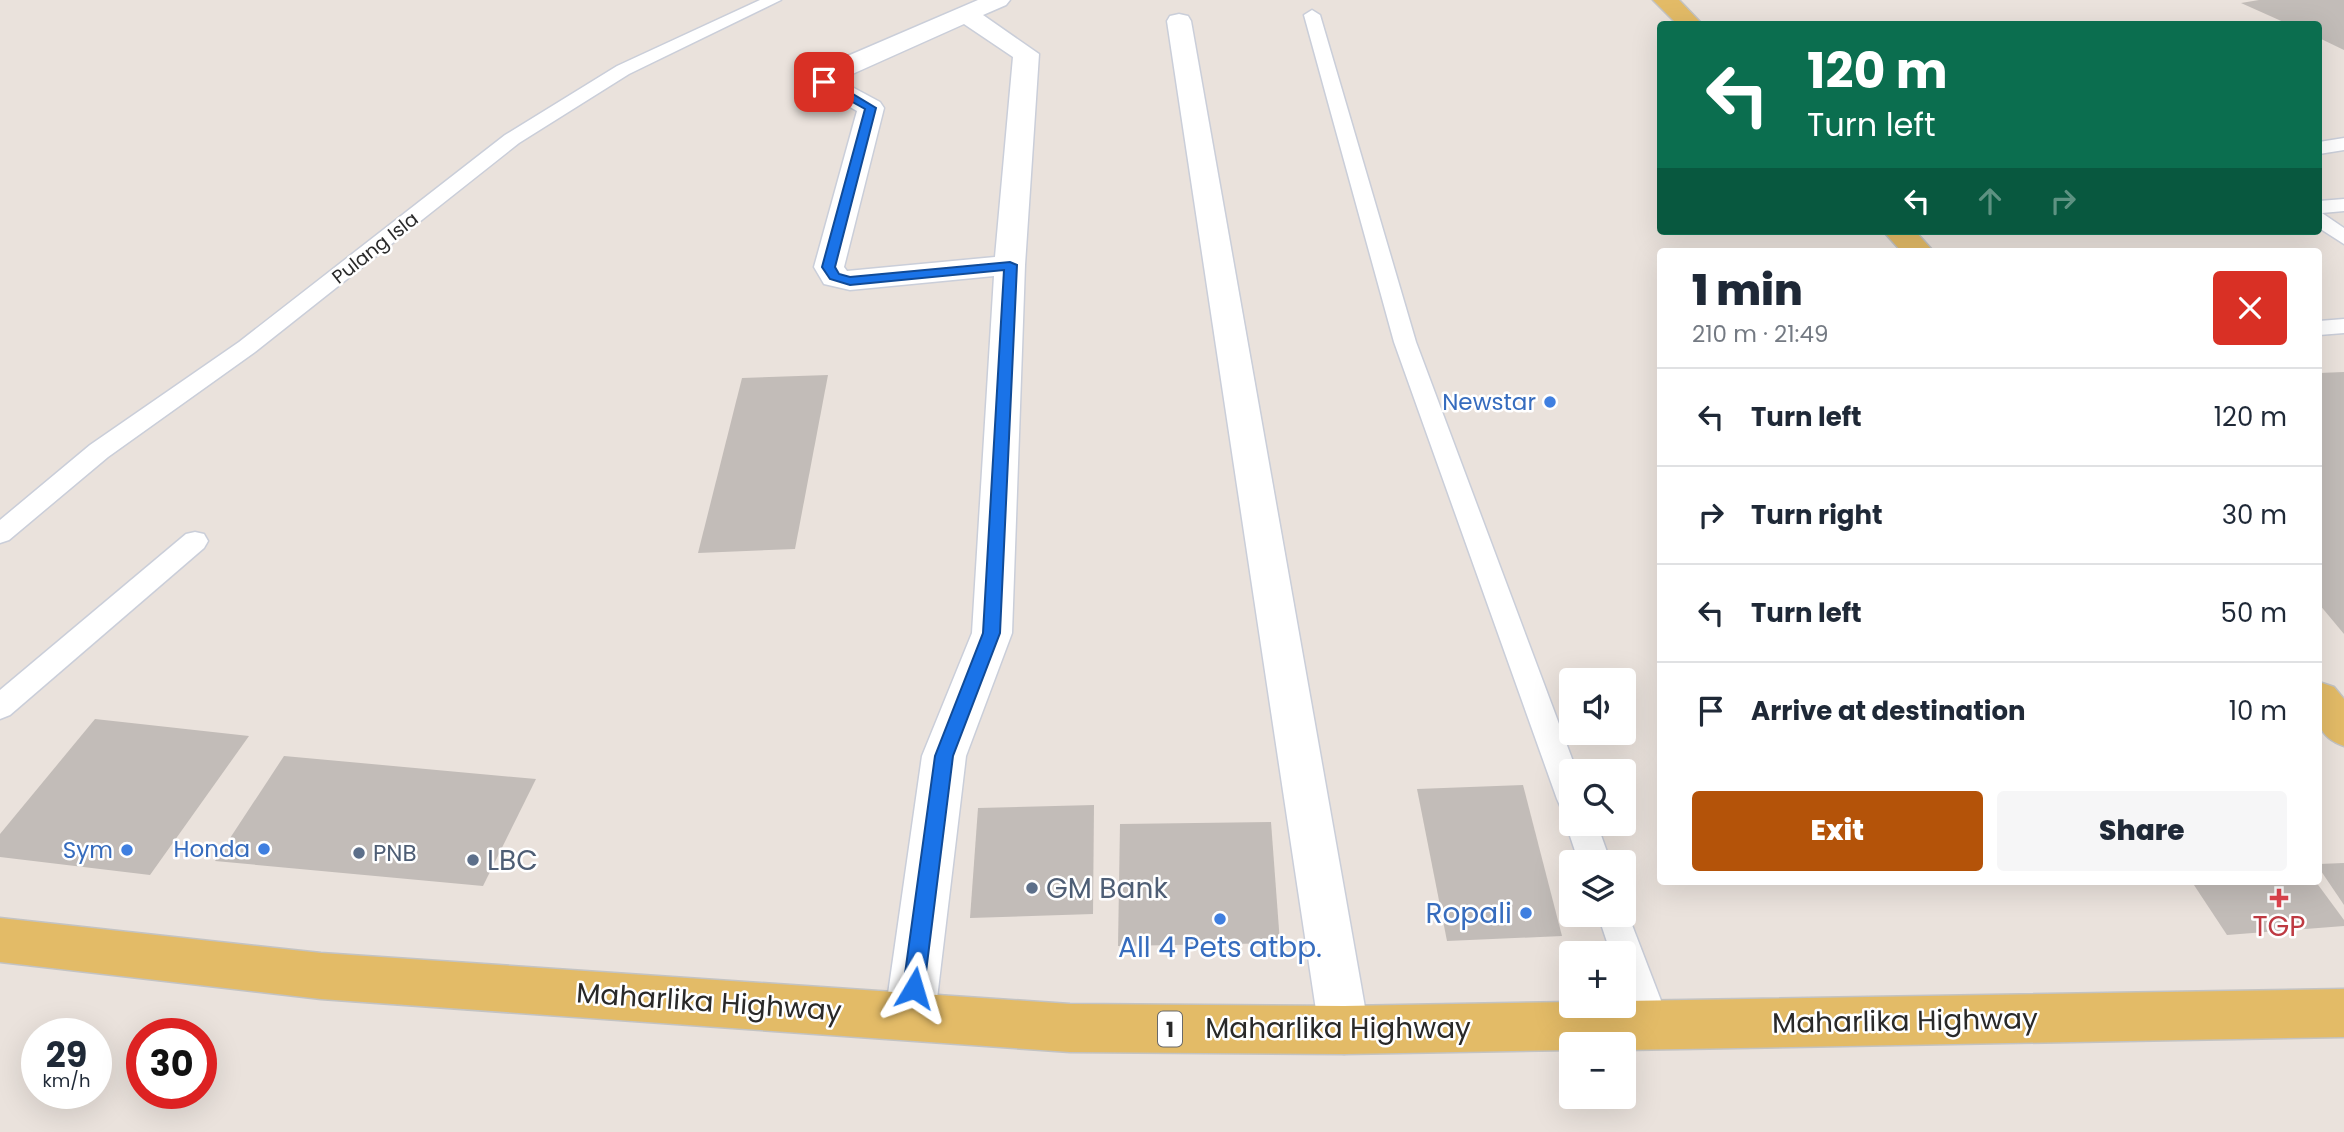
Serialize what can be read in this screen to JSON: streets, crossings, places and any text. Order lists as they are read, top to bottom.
{
  "streets": {
    "main road": ["Maharlika Highway", "1"],
    "lane": ["Pulang Isla"]
  },
  "places": {
    "other": [
      "Newstar",
      "Honda",
      "Sym",
      "PNB",
      "LBC",
      "GM Bank",
      "Ropali",
      "All 4 Pets atbp."
    ],
    "health": ["TGP"]
  },
  "page": {
    "turn": ["120 m", "Turn left"],
    "heading": ["1 min", "210 m · 21:49"],
    "list": [
      {
        "name": "Turn left",
        "value": "120 m"
      },
      {
        "name": "Turn right",
        "value": "30 m"
      },
      {
        "name": "Turn left",
        "value": "50 m"
      },
      {
        "name": "Arrive at destination",
        "value": "10 m"
      }
    ],
    "map_buttons": ["+", "−"],
    "buttons": ["Exit", "Share"],
    "speed": "29 km/h",
    "limit": "30"
  }
}
